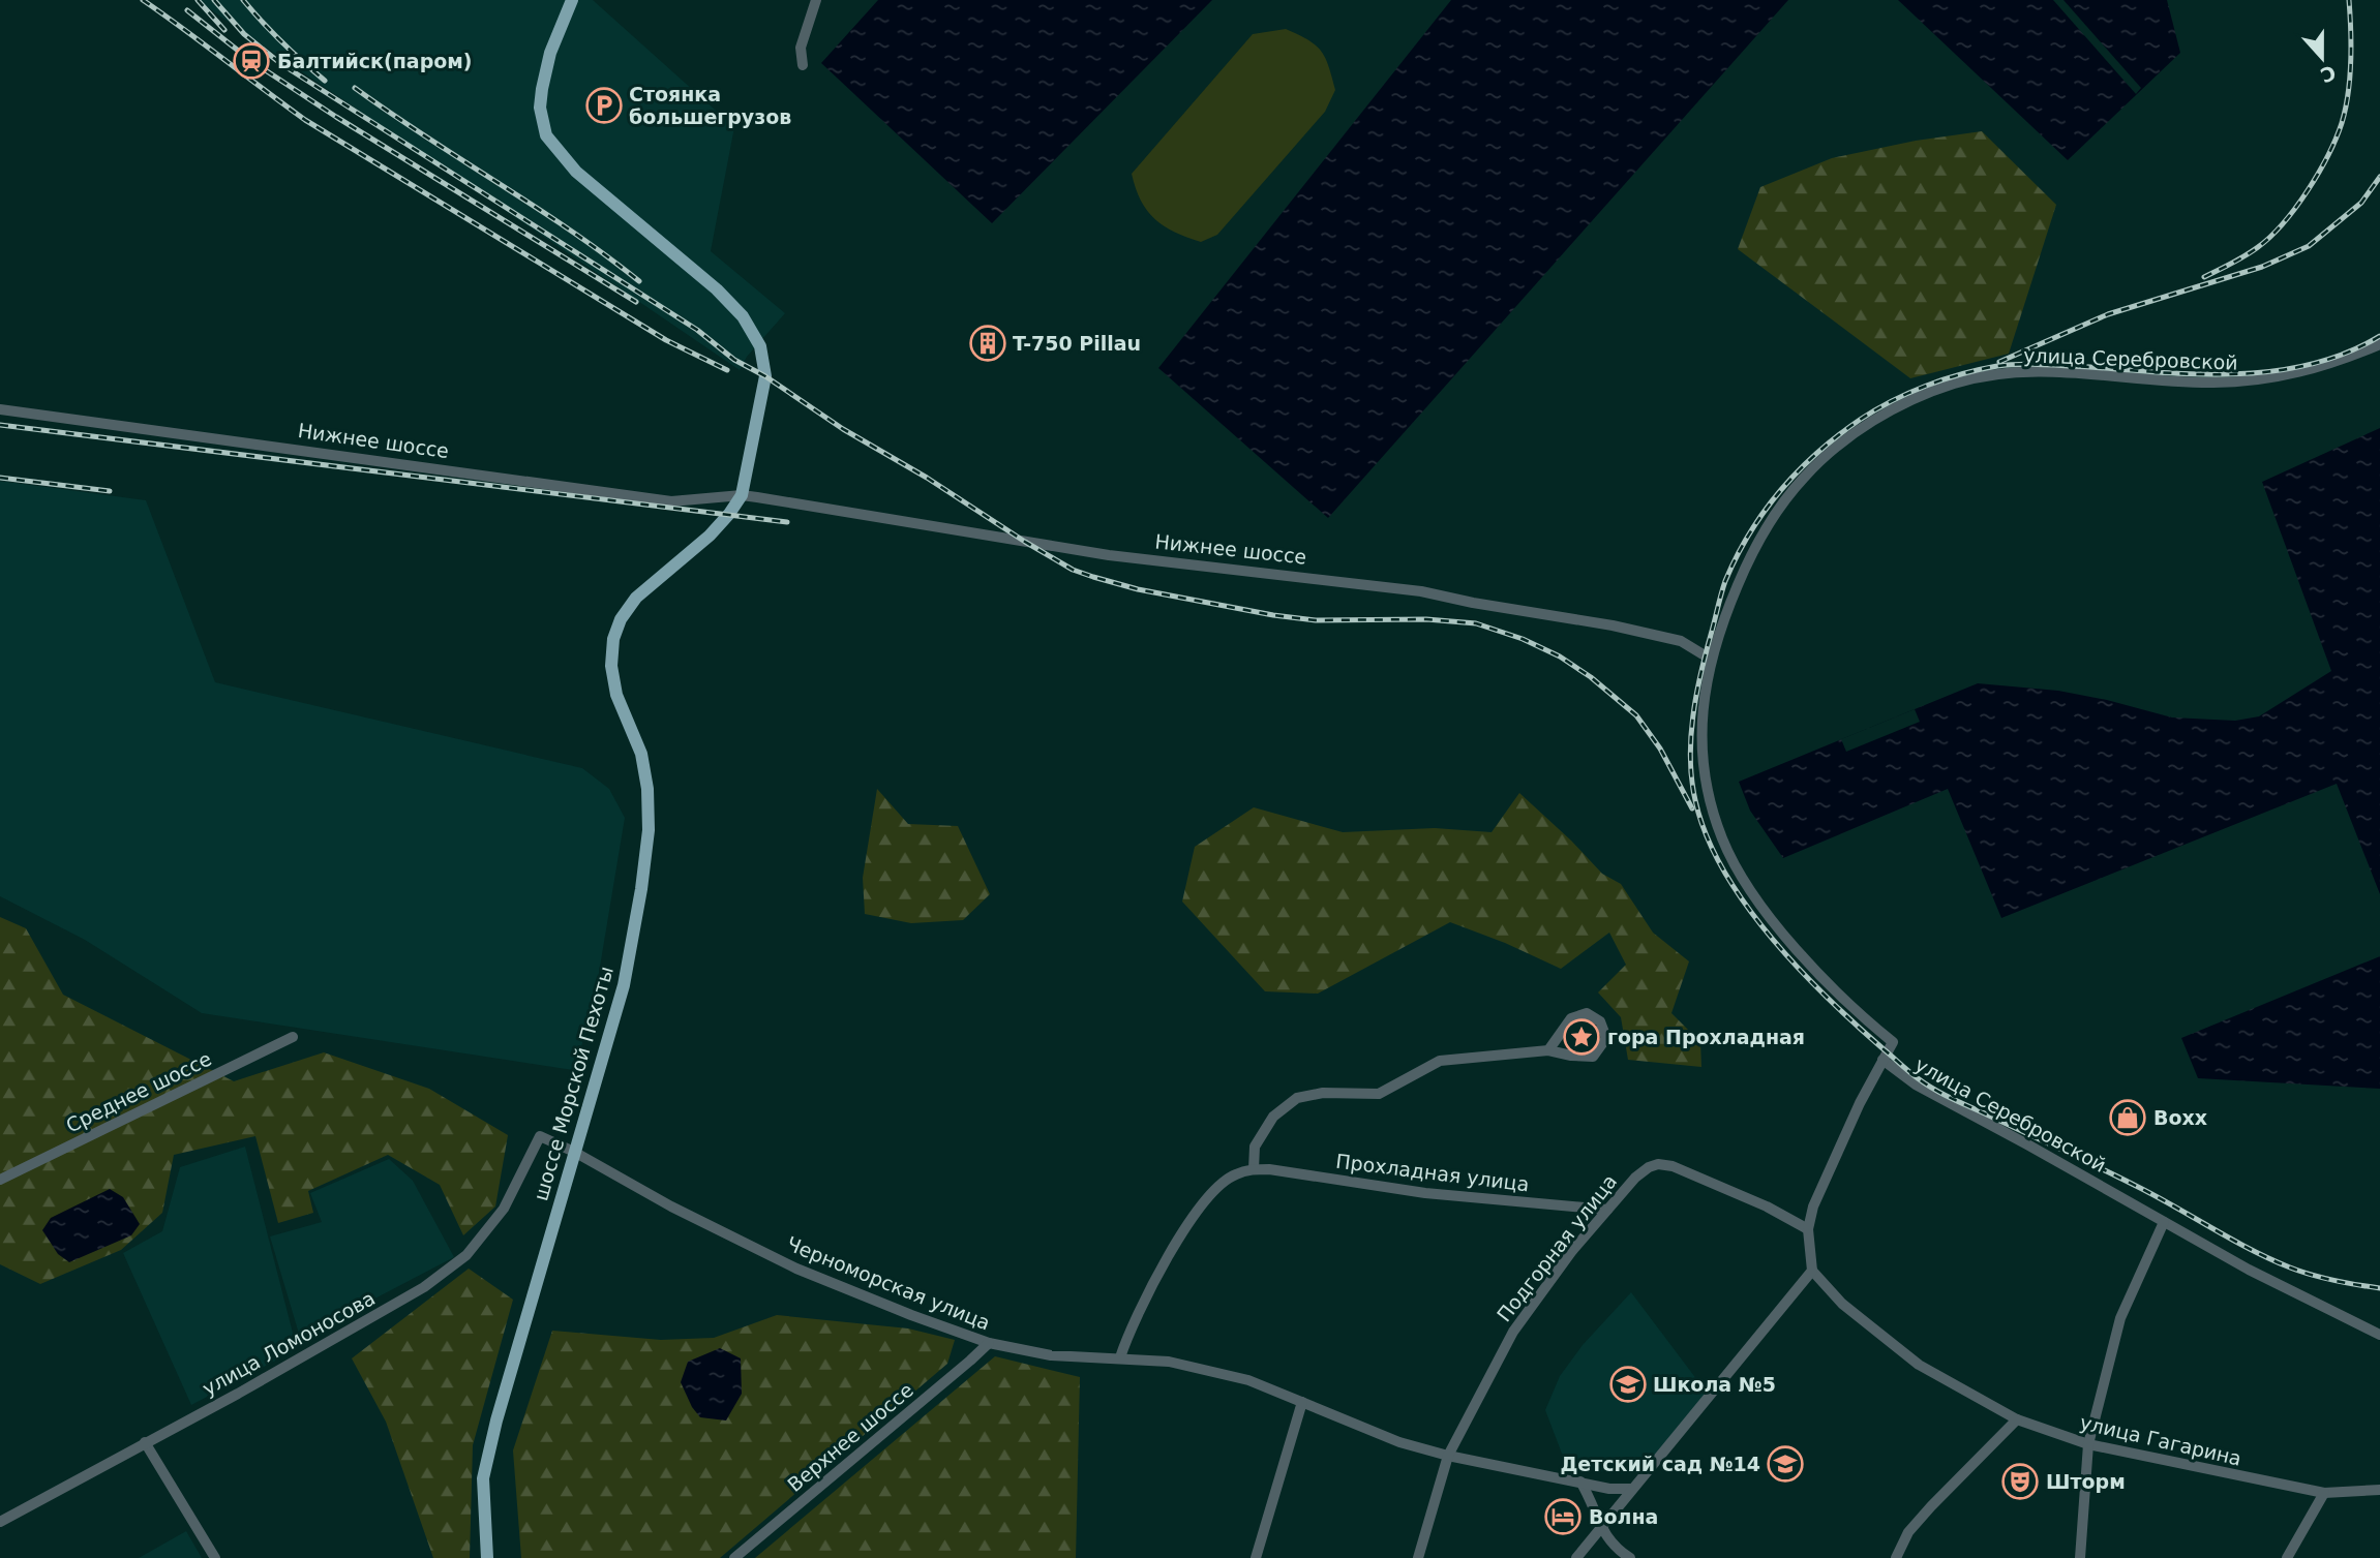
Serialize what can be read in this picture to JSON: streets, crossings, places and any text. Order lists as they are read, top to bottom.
{
  "streets": {
    "main road": ["шоссе Морской Пехоты"],
    "street": [
      "улица Серебровской",
      "Нижнее шоссе",
      "Среднее шоссе",
      "Прохладная улица",
      "Подгорная улица",
      "Черноморская улица",
      "улица Ломоносова",
      "Верхнее шоссе",
      "улица Гагарина"
    ]
  },
  "crossings": [
    ["улица Серебровской", "Нижнее шоссе"],
    ["Нижнее шоссе", "шоссе Морской Пехоты"],
    ["шоссе Морской Пехоты", "Черноморская улица"],
    ["Прохладная улица", "Подгорная улица"],
    ["Подгорная улица", "Черноморская улица"],
    ["Черноморская улица", "улица Ломоносова"],
    ["Черноморская улица", "Верхнее шоссе"]
  ],
  "places": {
    "station": ["Балтийск(паром)"],
    "parking": ["Стоянка большегрузов"],
    "building": ["T-750 Pillau"],
    "place": ["гора Прохладная"],
    "shop": ["Boxx"],
    "school or university": ["Школа №5", "Детский сад №14"],
    "theatre": ["Шторм"],
    "hotel": ["Волна"]
  },
  "north": "bottom"
}
